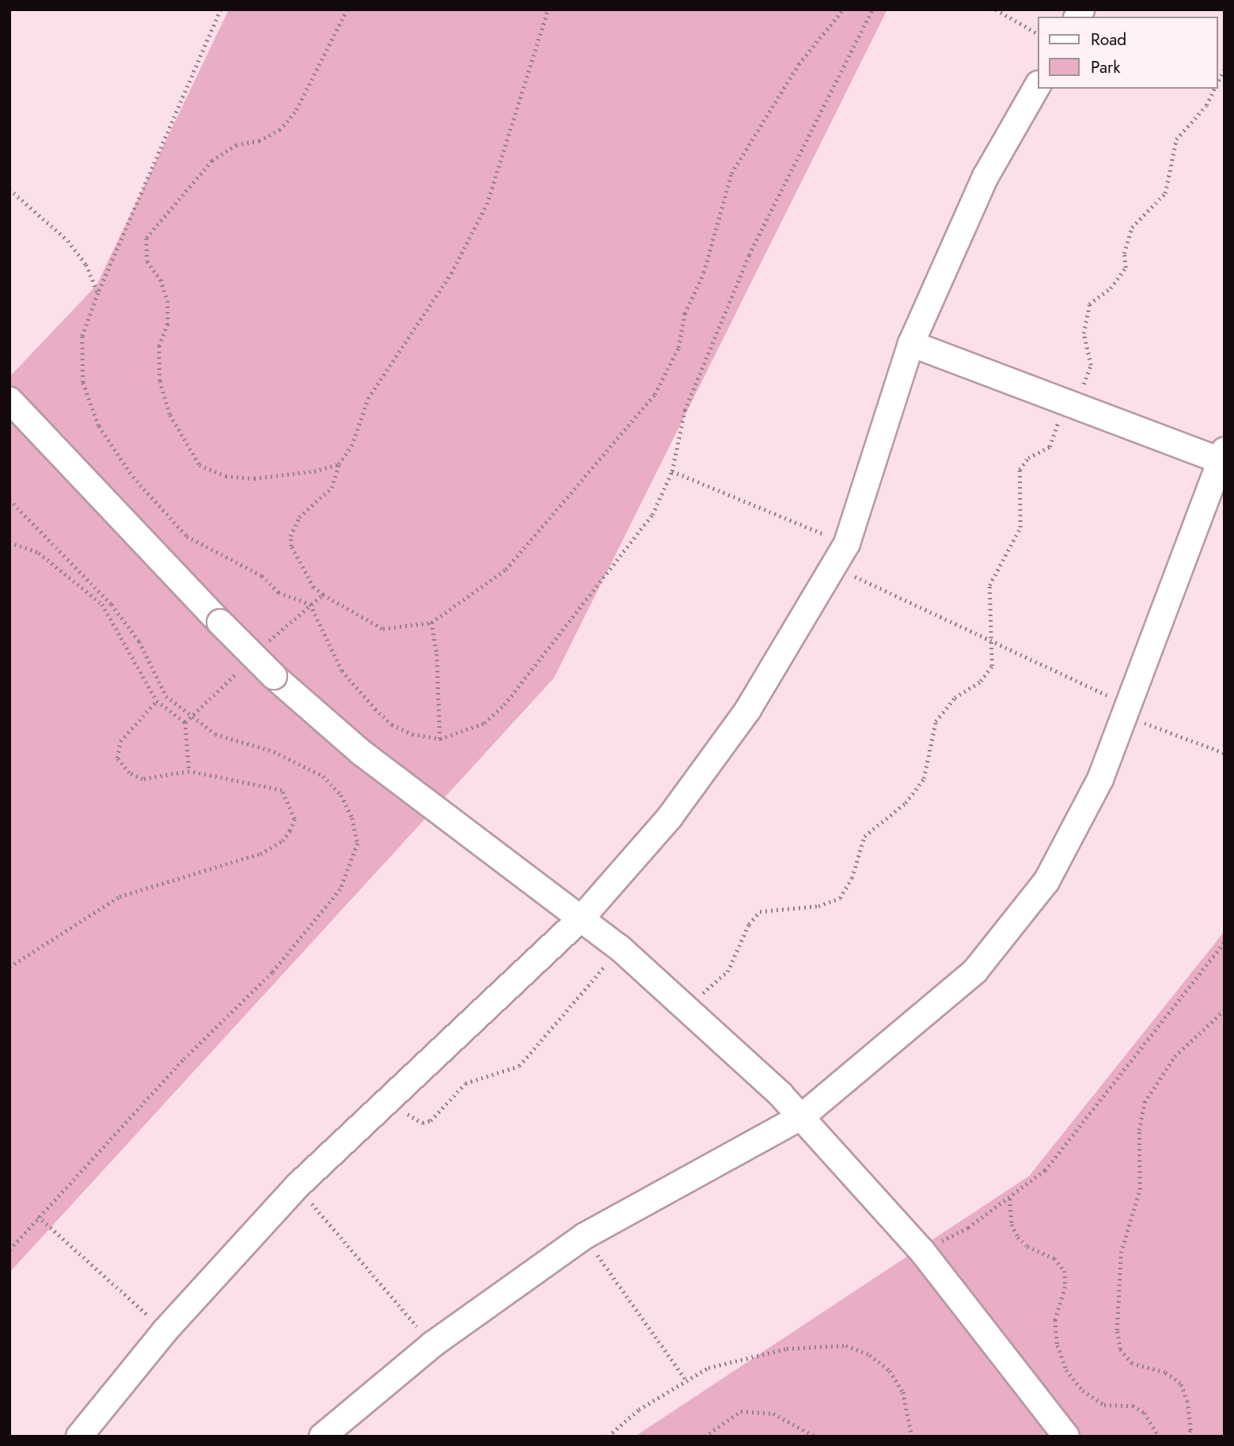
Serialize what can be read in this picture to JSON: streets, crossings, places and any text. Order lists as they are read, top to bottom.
{
  "legend": ["Road", "Park"]
}
